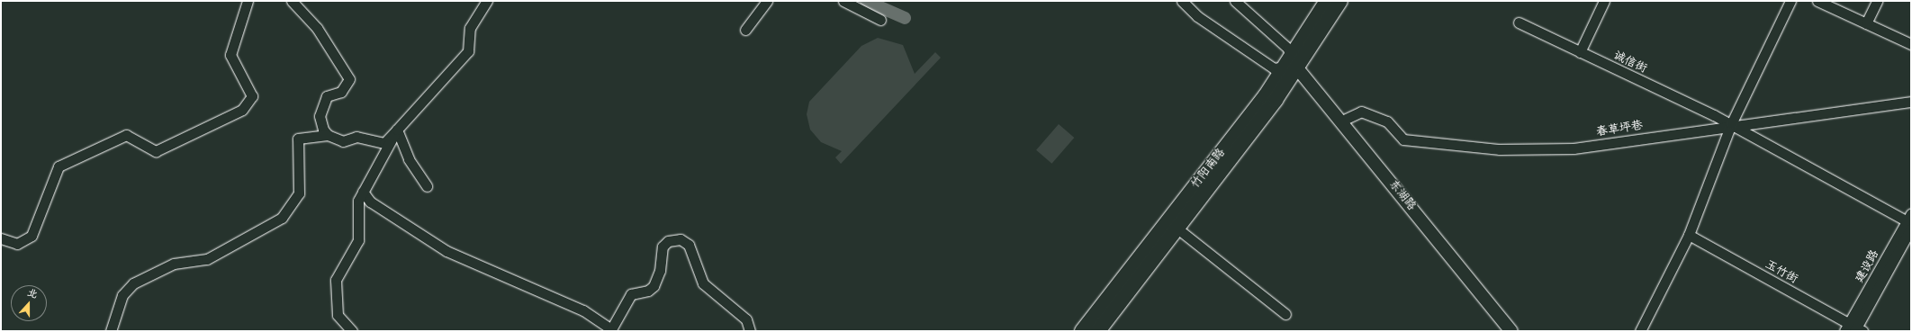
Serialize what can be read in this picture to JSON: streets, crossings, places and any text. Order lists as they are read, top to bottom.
{
  "streets": {
    "highway": ["竹阳南路"],
    "main road": ["东湖路"],
    "street": [
      "诚信街",
      "春草坪巷",
      "建设路",
      "玉竹街"
    ]
  },
  "crossings": [
    ["诚信街", "春草坪巷"],
    ["诚信街", "建设路"],
    ["春草坪巷", "东湖路"],
    ["竹阳南路", "东湖路"],
    ["建设路", "玉竹街"]
  ],
  "north": "top"
}
